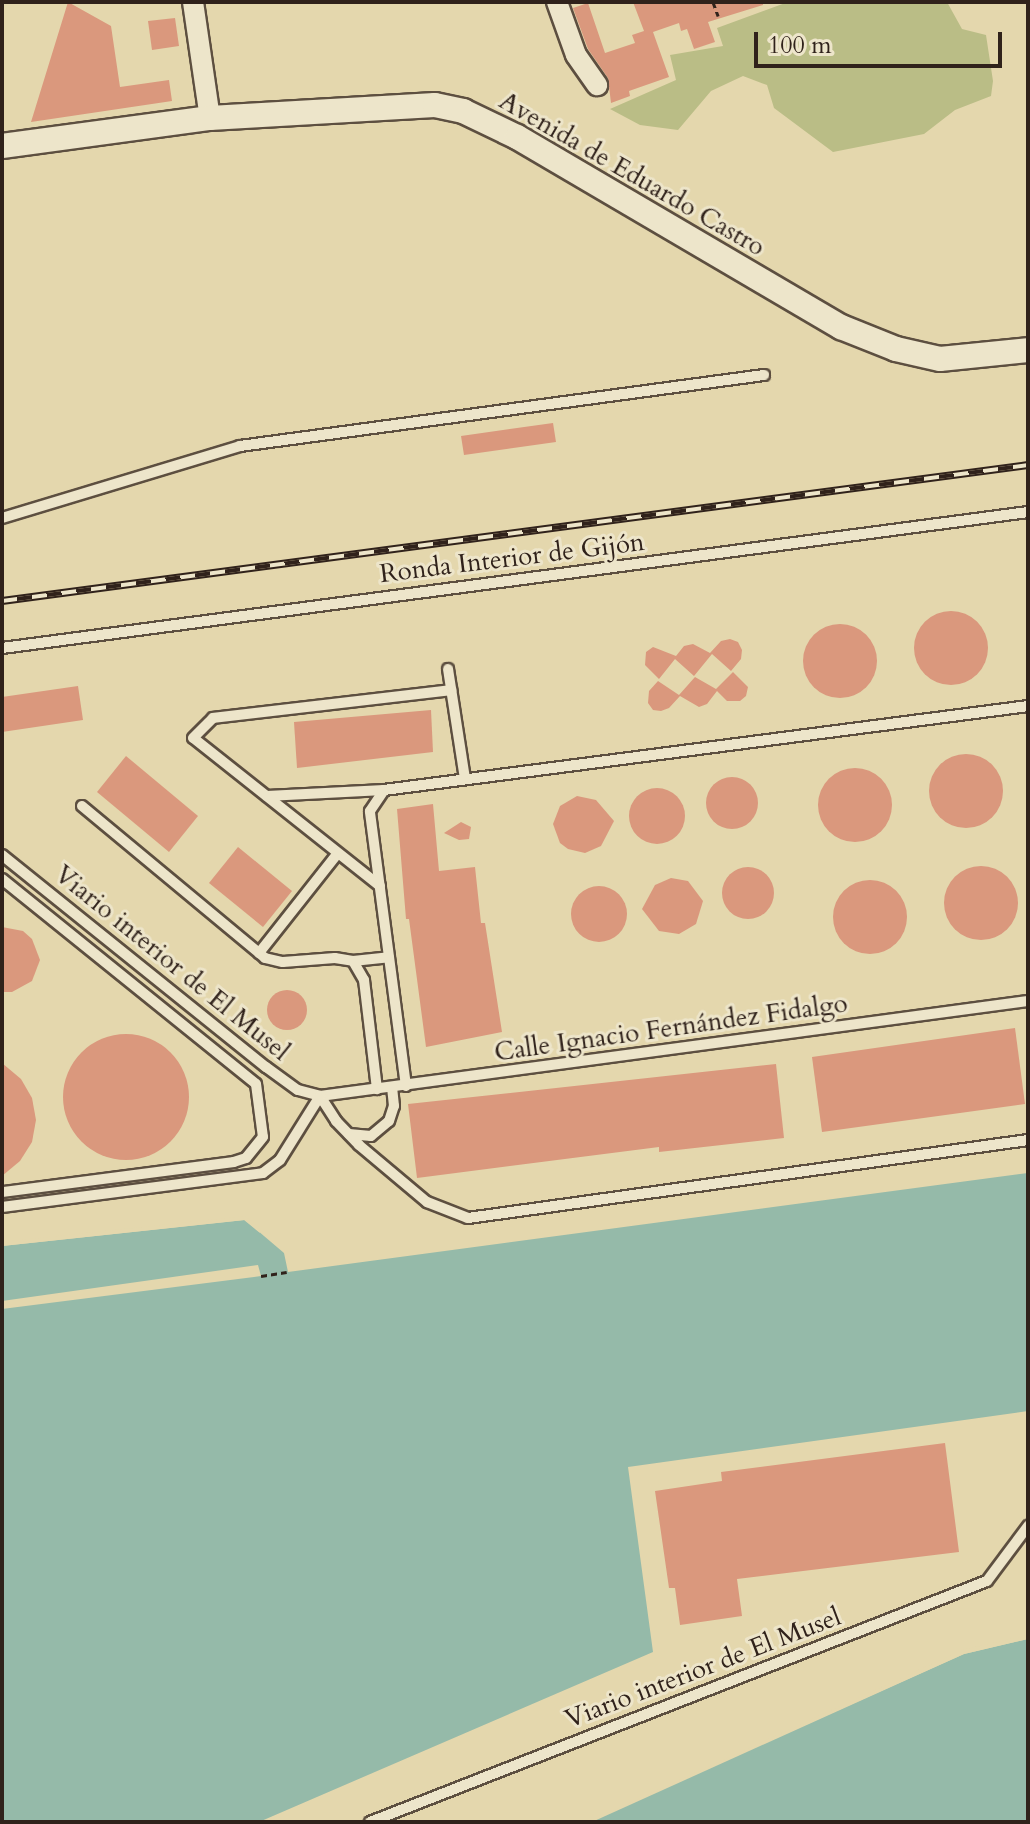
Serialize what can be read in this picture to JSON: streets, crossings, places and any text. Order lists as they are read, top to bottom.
{
  "streets": {
    "street": ["Avenida de Eduardo Castro"],
    "lane": ["Ronda Interior de Gijón", "Viario interior de El Musel", "Calle Ignacio Fernández Fidalgo"]
  },
  "crossings": [
    ["Viario interior de El Musel", "Calle Ignacio Fernández Fidalgo"]
  ],
  "scale_bar": "100 m"
}
